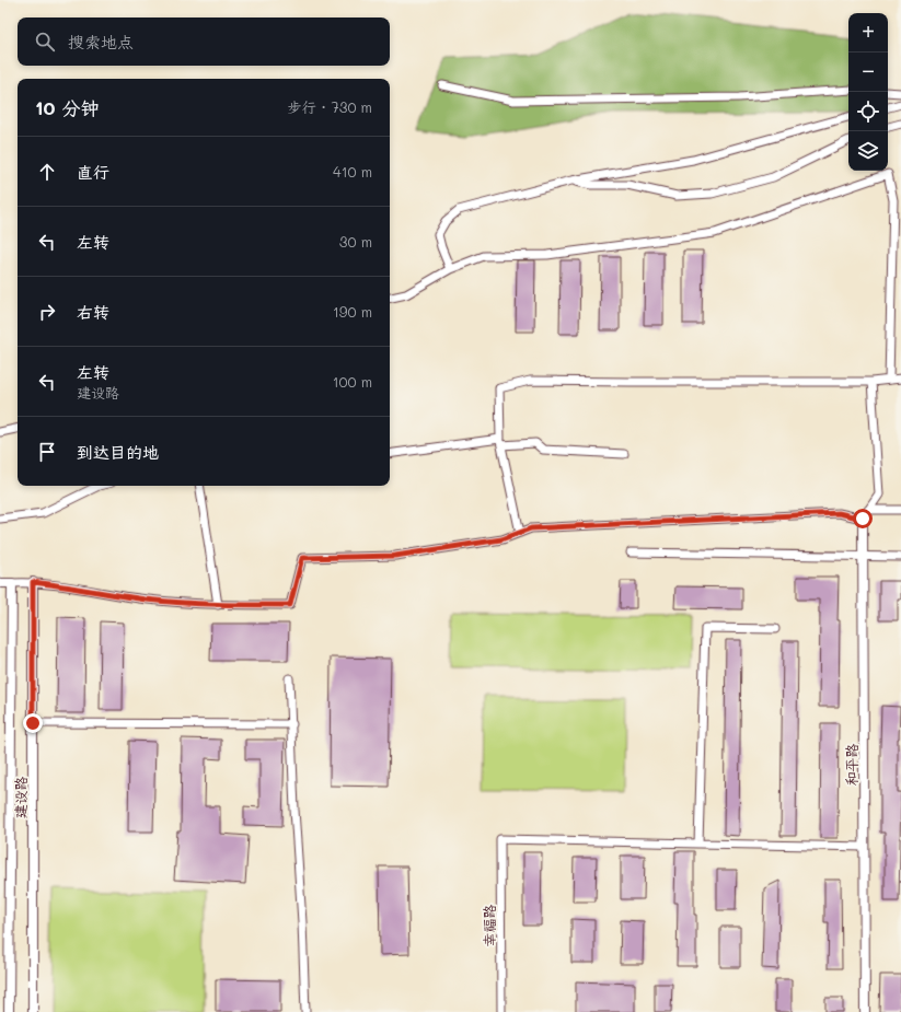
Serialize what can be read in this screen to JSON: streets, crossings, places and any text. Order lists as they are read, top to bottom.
{
  "streets": {
    "street": ["和平路", "建设路", "幸福路"]
  },
  "page": {
    "map_buttons": ["+", "−"],
    "search": "搜索地点",
    "heading": ["10 分钟", "步行 · 730 m"],
    "list": [
      ["直行", "410 m"],
      ["左转", "30 m"],
      ["右转", "190 m"],
      ["左转", "建设路", "100 m"],
      "到达目的地"
    ]
  }
}
